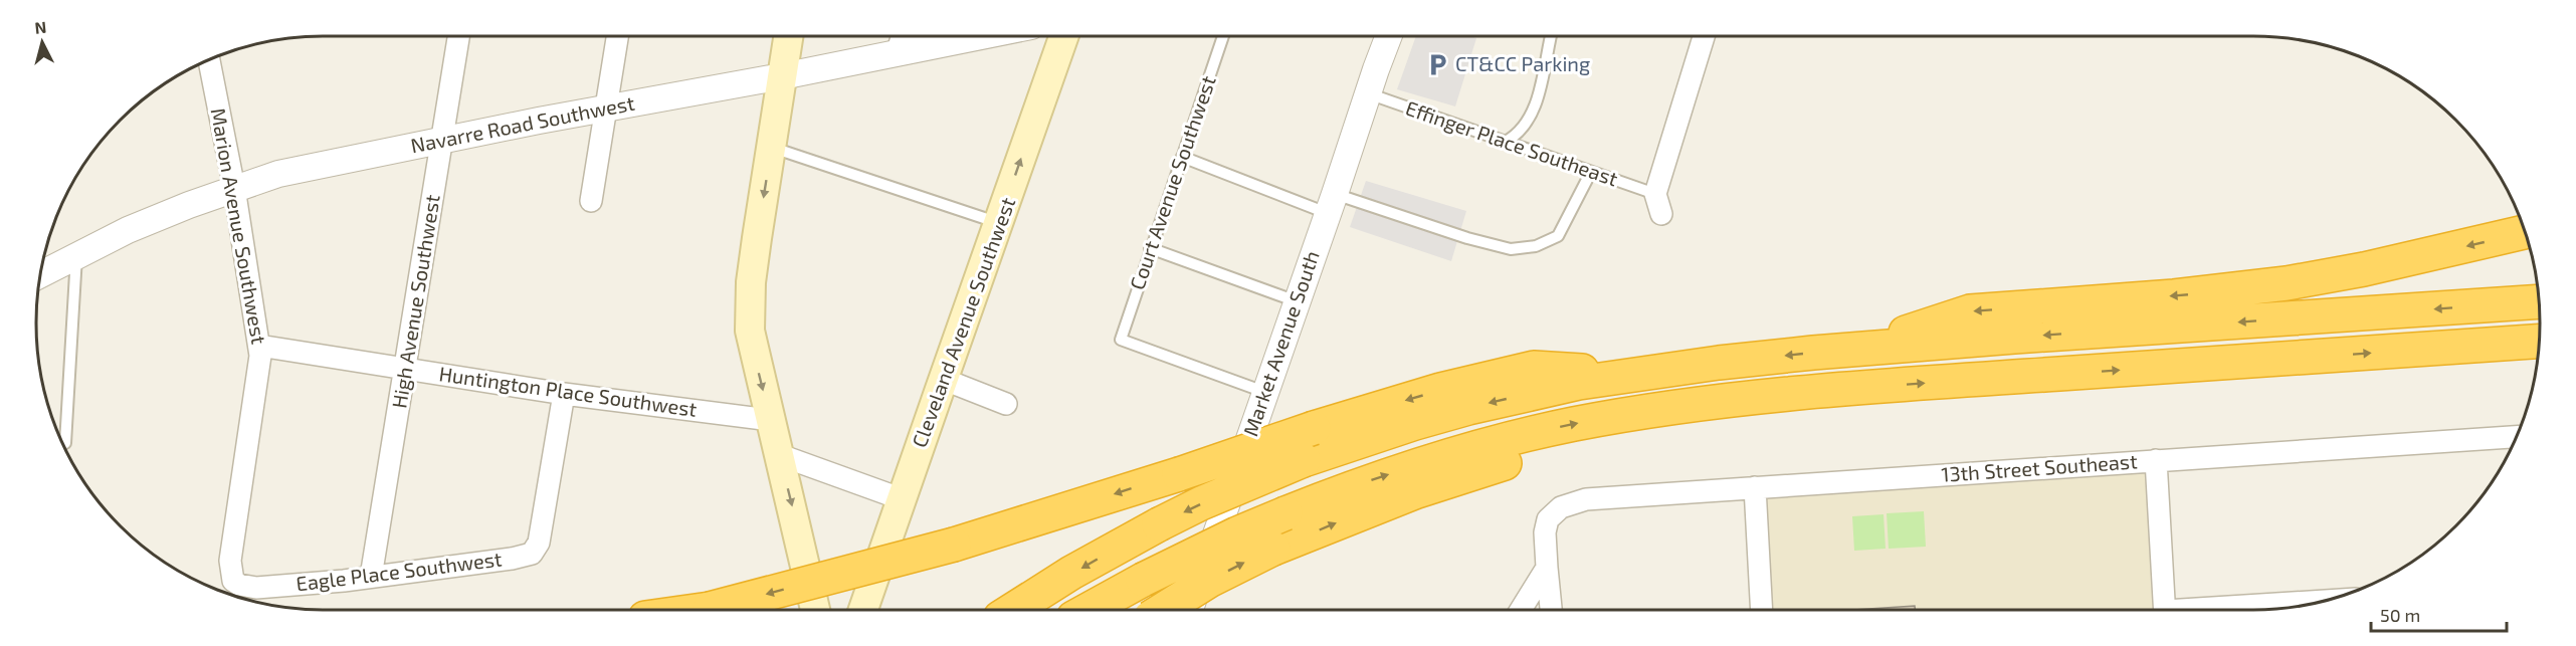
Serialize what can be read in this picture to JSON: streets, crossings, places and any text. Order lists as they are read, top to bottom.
{
  "streets": {
    "main road": ["Cleveland Avenue Southwest"],
    "street": [
      "Navarre Road Southwest",
      "Marion Avenue Southwest",
      "High Avenue Southwest",
      "Market Avenue South",
      "Huntington Place Southwest",
      "13th Street Southeast",
      "Eagle Place Southwest"
    ],
    "lane": ["Effinger Place Southeast", "Court Avenue Southwest"]
  },
  "crossings": [
    ["Navarre Road Southwest", "Marion Avenue Southwest"],
    ["Navarre Road Southwest", "High Avenue Southwest"],
    ["Effinger Place Southeast", "Market Avenue South"],
    ["Court Avenue Southwest", "Market Avenue South"],
    ["Marion Avenue Southwest", "Huntington Place Southwest"],
    ["Marion Avenue Southwest", "Eagle Place Southwest"],
    ["High Avenue Southwest", "Huntington Place Southwest"],
    ["High Avenue Southwest", "Eagle Place Southwest"],
    ["Huntington Place Southwest", "Eagle Place Southwest"]
  ],
  "places": {
    "parking": ["CT&CC Parking"]
  },
  "scale_bar": "50 m",
  "north": "top"
}
